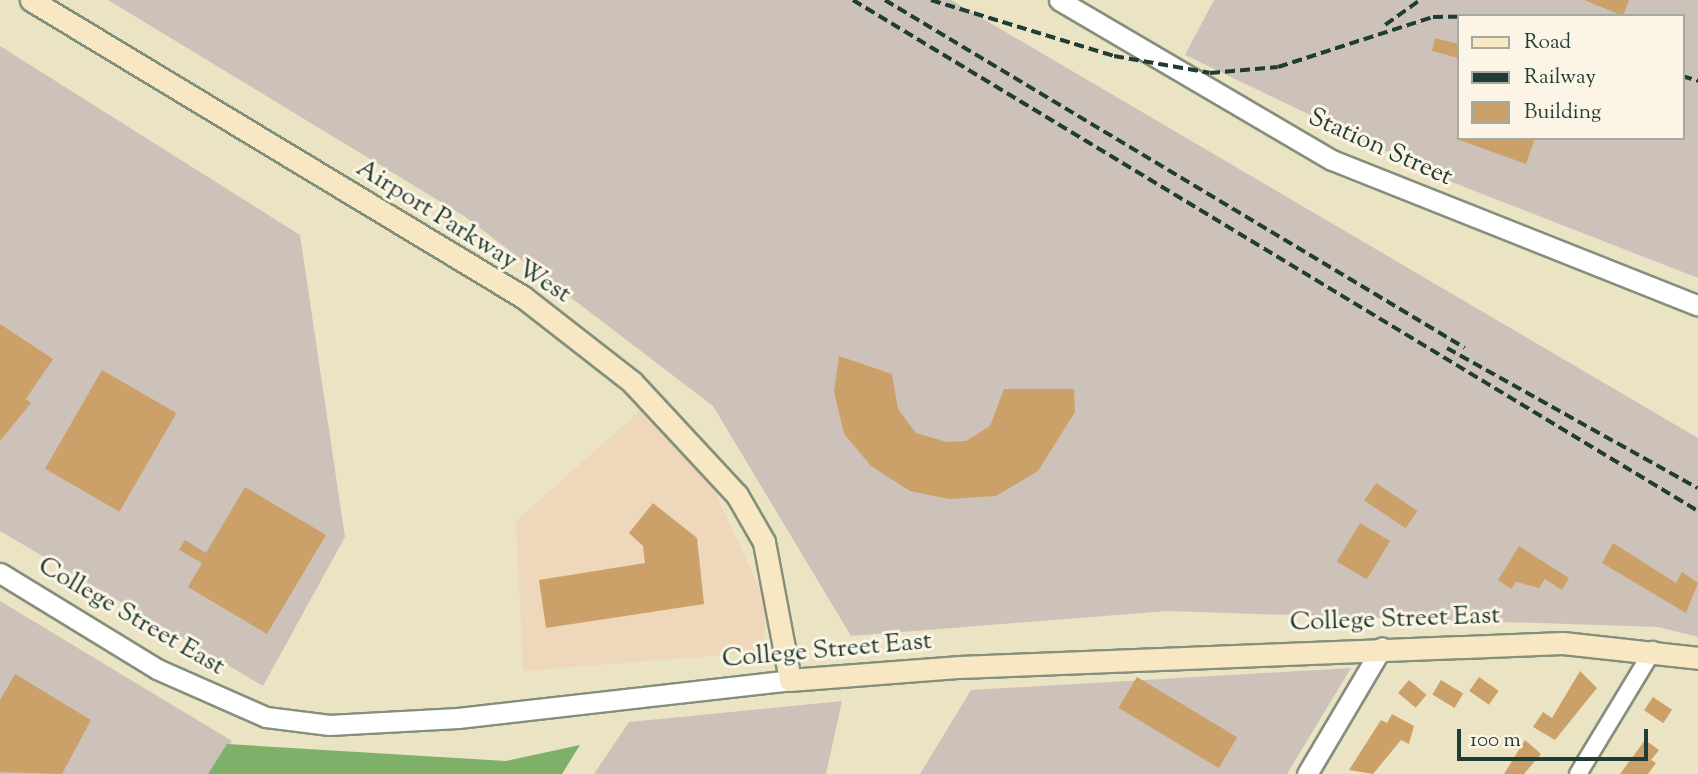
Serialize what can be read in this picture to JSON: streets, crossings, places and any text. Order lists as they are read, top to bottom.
{
  "streets": {
    "main road": ["Airport Parkway West", "College Street East"],
    "street": ["Station Street"]
  },
  "crossings": [
    ["Airport Parkway West", "College Street East"]
  ],
  "legend": ["Road", "Railway", "Building"],
  "scale_bar": "100 m"
}
